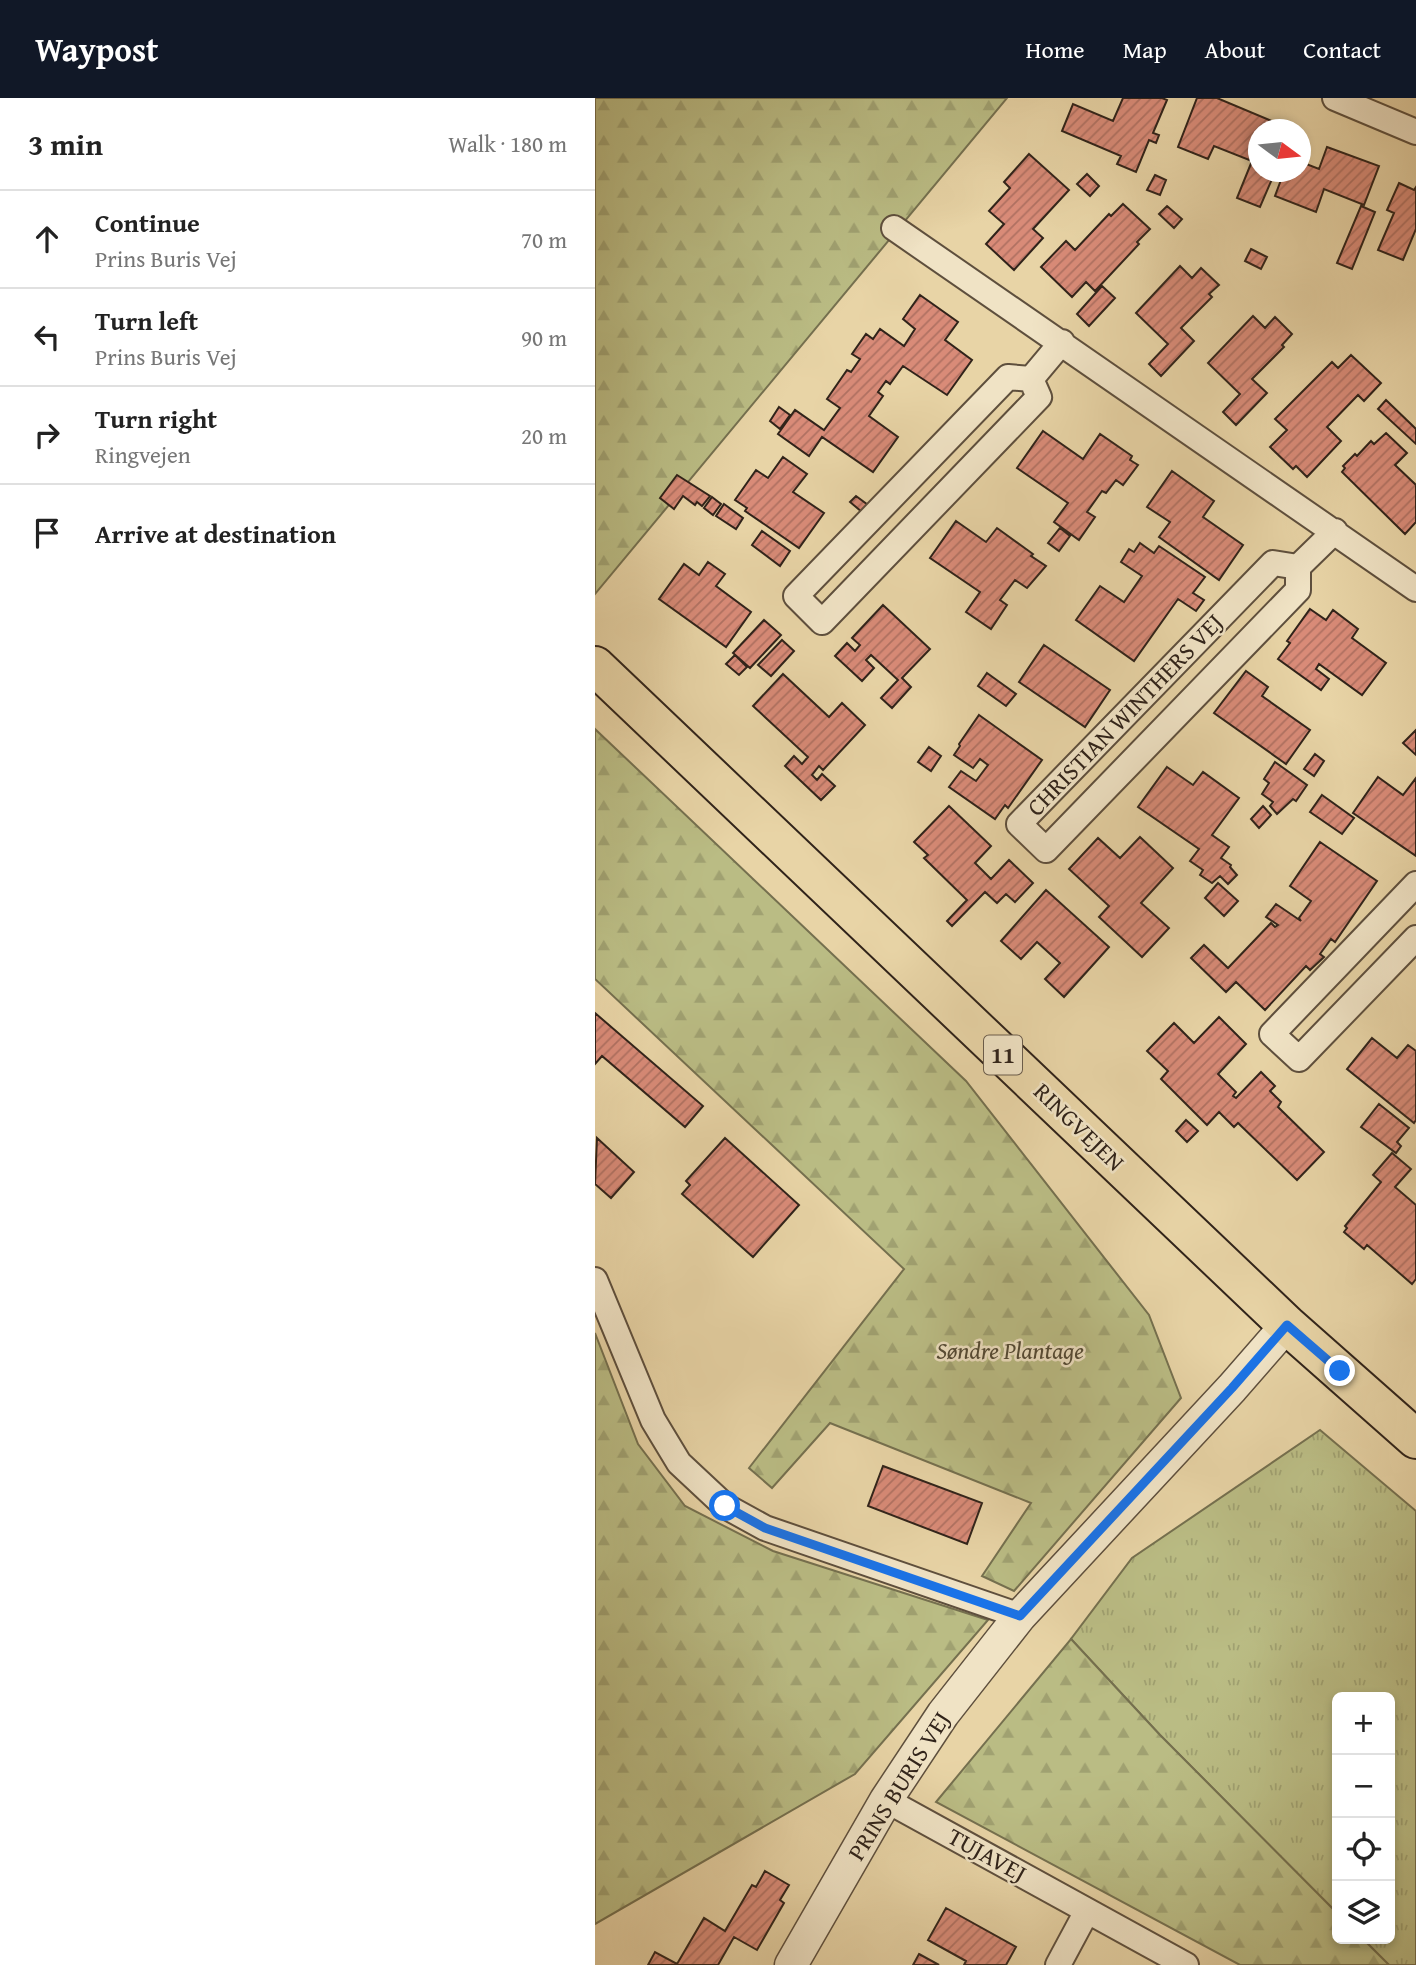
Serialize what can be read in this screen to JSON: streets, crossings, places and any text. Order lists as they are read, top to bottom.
{
  "streets": {
    "main road": ["11", "RINGVEJEN"],
    "street": ["CHRISTIAN WINTHERS VEJ", "PRINS BURIS VEJ", "TUJAVEJ"]
  },
  "crossings": [
    ["RINGVEJEN", "PRINS BURIS VEJ"],
    ["PRINS BURIS VEJ", "TUJAVEJ"]
  ],
  "parks": ["Søndre Plantage"],
  "north": "right",
  "page": {
    "header": "Waypost",
    "nav": [
      "Home",
      "Map",
      "About",
      "Contact"
    ],
    "heading": ["3 min", "Walk · 180 m"],
    "list": [
      ["Continue", "Prins Buris Vej", "70 m"],
      ["Turn left", "Prins Buris Vej", "90 m"],
      ["Turn right", "Ringvejen", "20 m"],
      "Arrive at destination"
    ],
    "map_buttons": ["+", "−"]
  }
}
